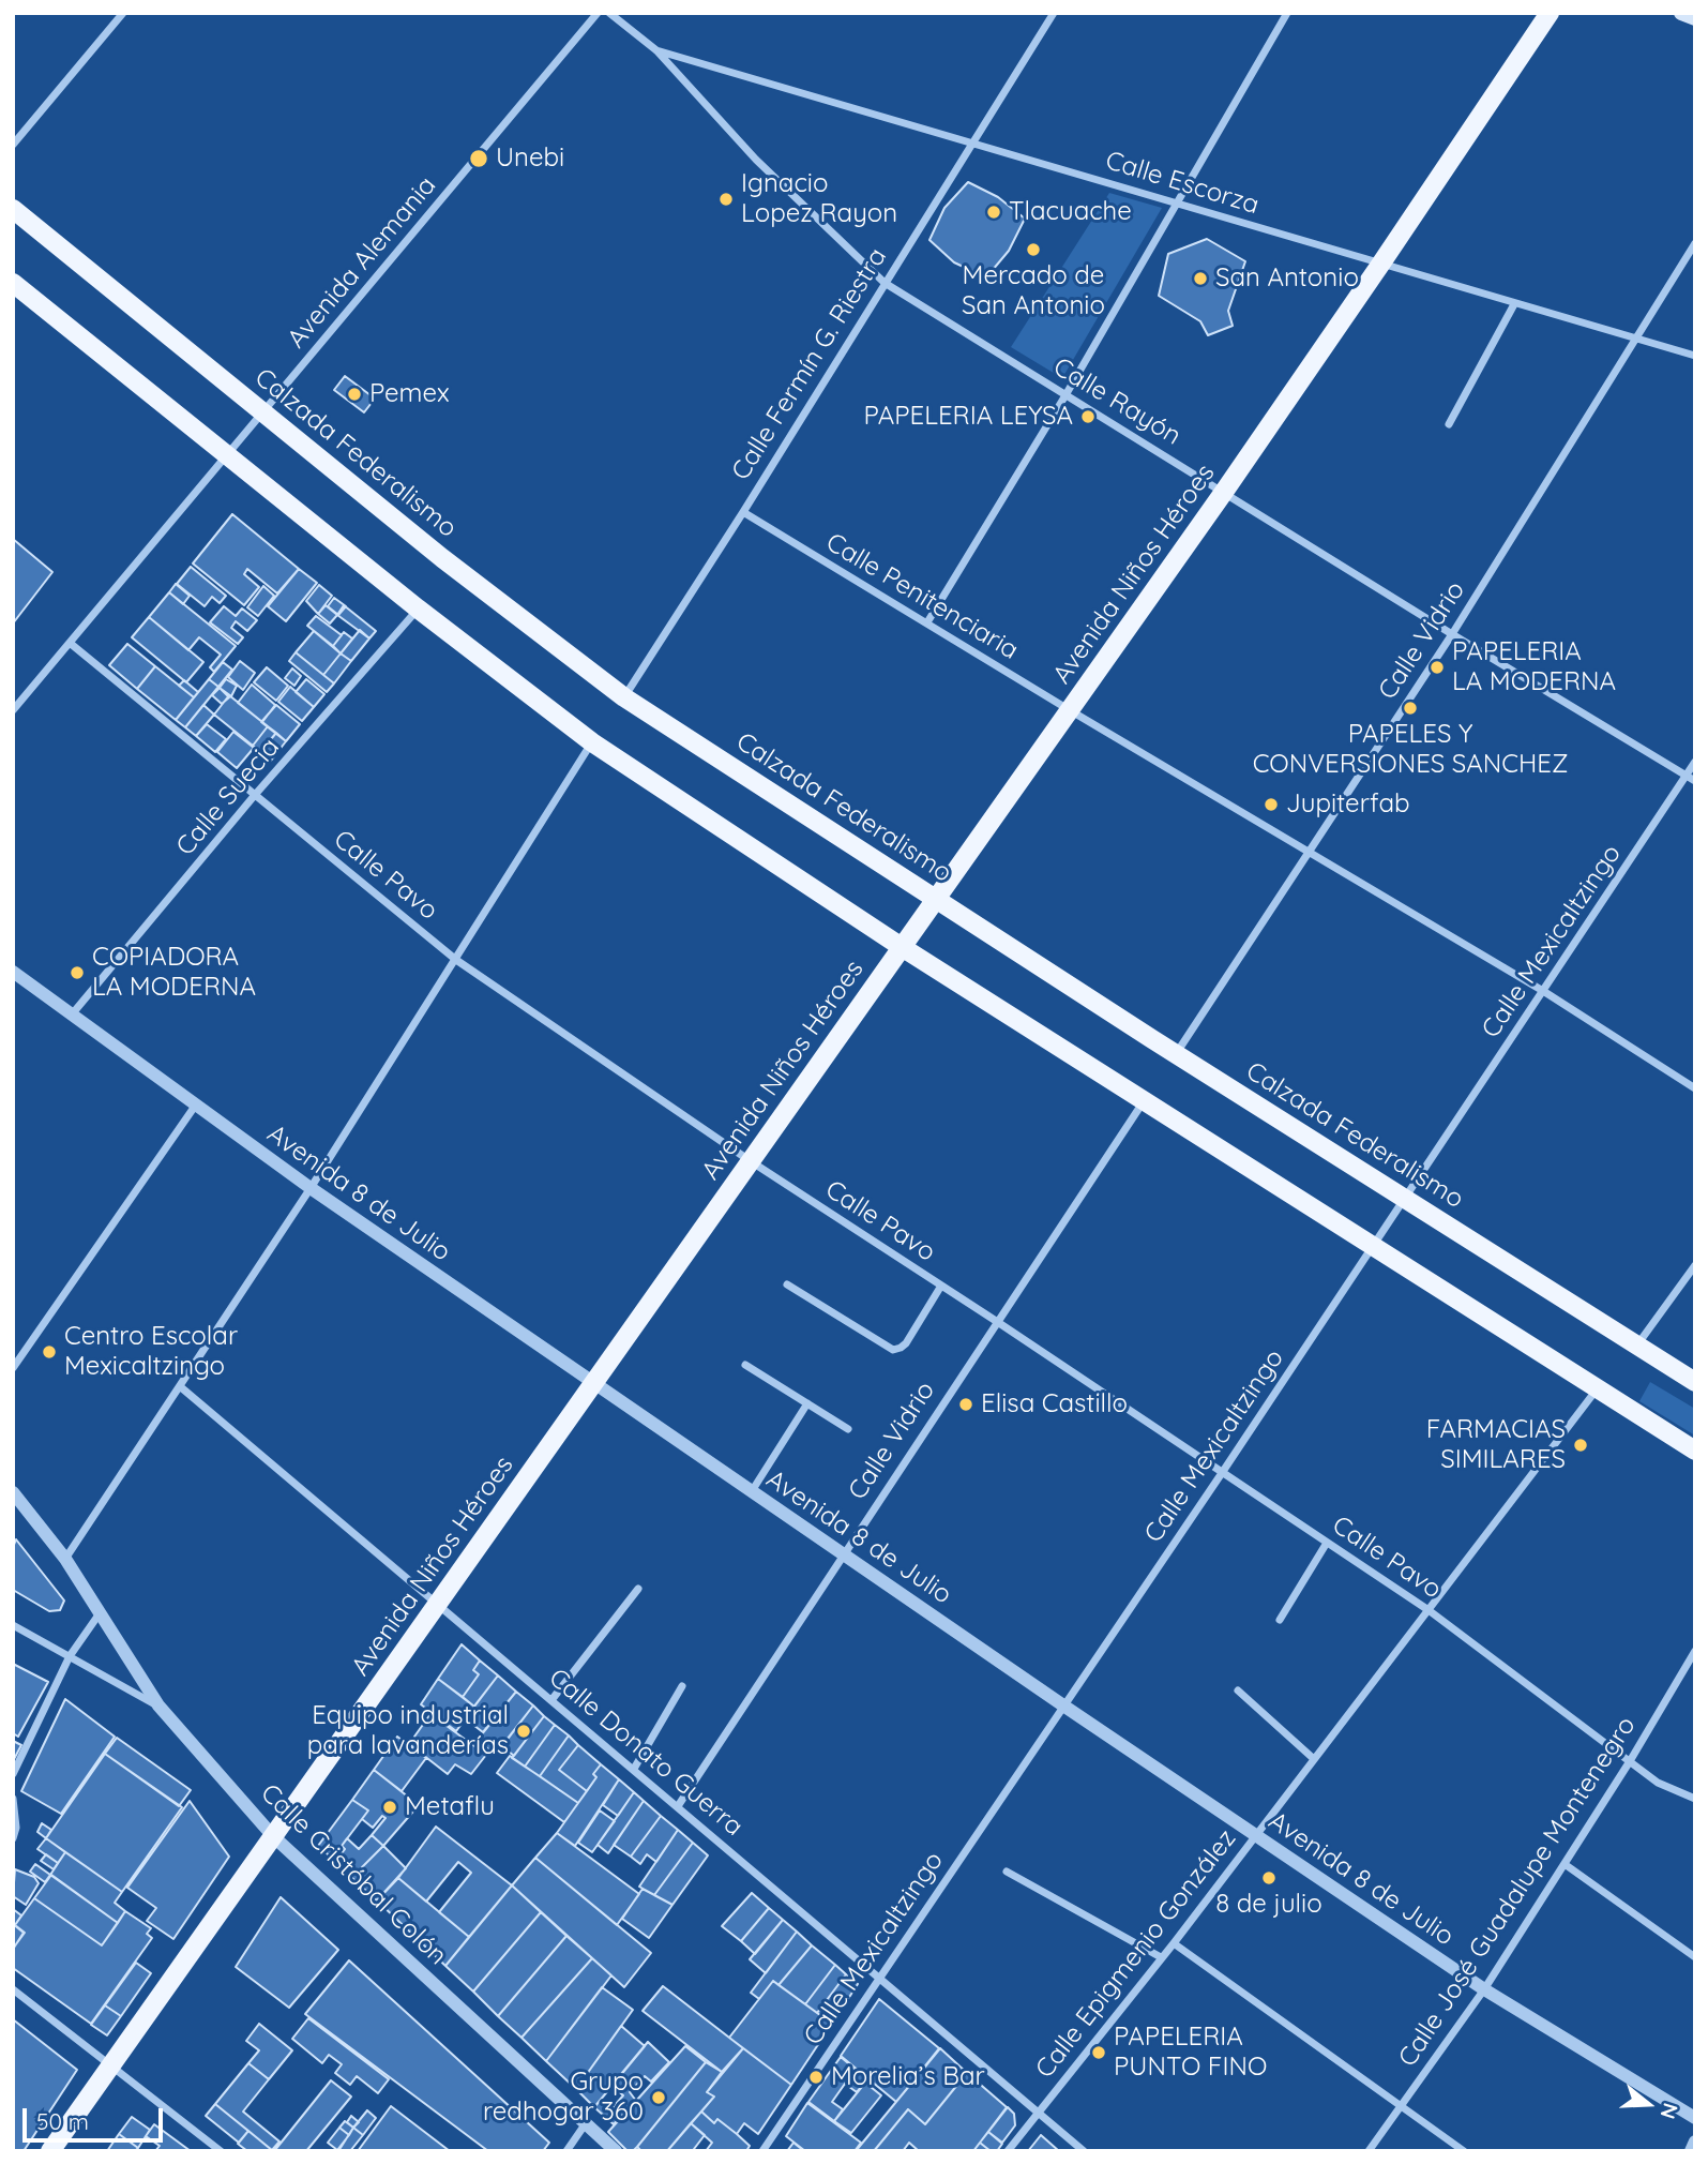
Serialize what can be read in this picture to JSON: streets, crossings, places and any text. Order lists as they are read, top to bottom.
{
  "streets": {
    "main road": ["Calzada Federalismo", "Avenida Niños Héroes"],
    "street": [
      "Calle Escorza",
      "Avenida Alemania",
      "Calle Fermín G. Riestra",
      "Calle Rayón",
      "Calle Penitenciaria",
      "Calle Vidrio",
      "Calle Suecia",
      "Calle Pavo",
      "Calle Mexicaltzingo",
      "Avenida 8 de Julio",
      "Calle Donato Guerra",
      "Calle Cristóbal Colón",
      "Calle José Guadalupe Montenegro",
      "Calle Epigmenio González"
    ]
  },
  "crossings": [
    ["Calle Escorza", "Calle Fermín G. Riestra"],
    ["Calle Escorza", "Calle Rayón"],
    ["Calle Escorza", "Avenida Niños Héroes"],
    ["Calle Escorza", "Calle Vidrio"],
    ["Avenida Alemania", "Calzada Federalismo"],
    ["Avenida Alemania", "Calle Pavo"],
    ["Calle Fermín G. Riestra", "Calle Rayón"],
    ["Calle Fermín G. Riestra", "Calzada Federalismo"],
    ["Calle Fermín G. Riestra", "Calle Penitenciaria"],
    ["Calle Rayón", "Avenida Niños Héroes"],
    ["Calle Rayón", "Calle Vidrio"],
    ["Calle Rayón", "Calle Mexicaltzingo"],
    ["Calzada Federalismo", "Avenida Niños Héroes"],
    ["Calzada Federalismo", "Calle Vidrio"],
    ["Calzada Federalismo", "Calle Mexicaltzingo"],
    ["Avenida Niños Héroes", "Calle Penitenciaria"],
    ["Avenida Niños Héroes", "Calle Pavo"],
    ["Avenida Niños Héroes", "Avenida 8 de Julio"],
    ["Avenida Niños Héroes", "Calle Donato Guerra"],
    ["Avenida Niños Héroes", "Calle Cristóbal Colón"],
    ["Calle Penitenciaria", "Calle Vidrio"],
    ["Calle Penitenciaria", "Calle Mexicaltzingo"],
    ["Calle Vidrio", "Calle Pavo"],
    ["Calle Vidrio", "Avenida 8 de Julio"],
    ["Calle Vidrio", "Calle Donato Guerra"],
    ["Calle Suecia", "Calle Pavo"],
    ["Calle Suecia", "Avenida 8 de Julio"],
    ["Calle Pavo", "Calle Mexicaltzingo"],
    ["Calle Pavo", "Calle José Guadalupe Montenegro"],
    ["Calle Pavo", "Calle Epigmenio González"],
    ["Calle Mexicaltzingo", "Avenida 8 de Julio"],
    ["Calle Mexicaltzingo", "Calle Donato Guerra"],
    ["Avenida 8 de Julio", "Calle José Guadalupe Montenegro"],
    ["Avenida 8 de Julio", "Calle Epigmenio González"],
    ["Calle Donato Guerra", "Calle Epigmenio González"]
  ],
  "places": [
    "Unebi",
    "Ignacio Lopez Rayon",
    "Tlacuache",
    "Mercado de San Antonio",
    "San Antonio",
    "Pemex",
    "PAPELERIA LEYSA",
    "PAPELERIA LA MODERNA",
    "PAPELES Y CONVERSIONES SANCHEZ",
    "Jupiterfab",
    "COPIADORA LA MODERNA",
    "Centro Escolar Mexicaltzingo",
    "Elisa Castillo",
    "FARMACIAS SIMILARES",
    "Equipo industrial para lavanderías",
    "Metaflu",
    "8 de julio",
    "PAPELERIA PUNTO FINO",
    "Morelia’s Bar",
    "Grupo redhogar 360"
  ],
  "scale_bar": "50 m",
  "north": "right"
}
